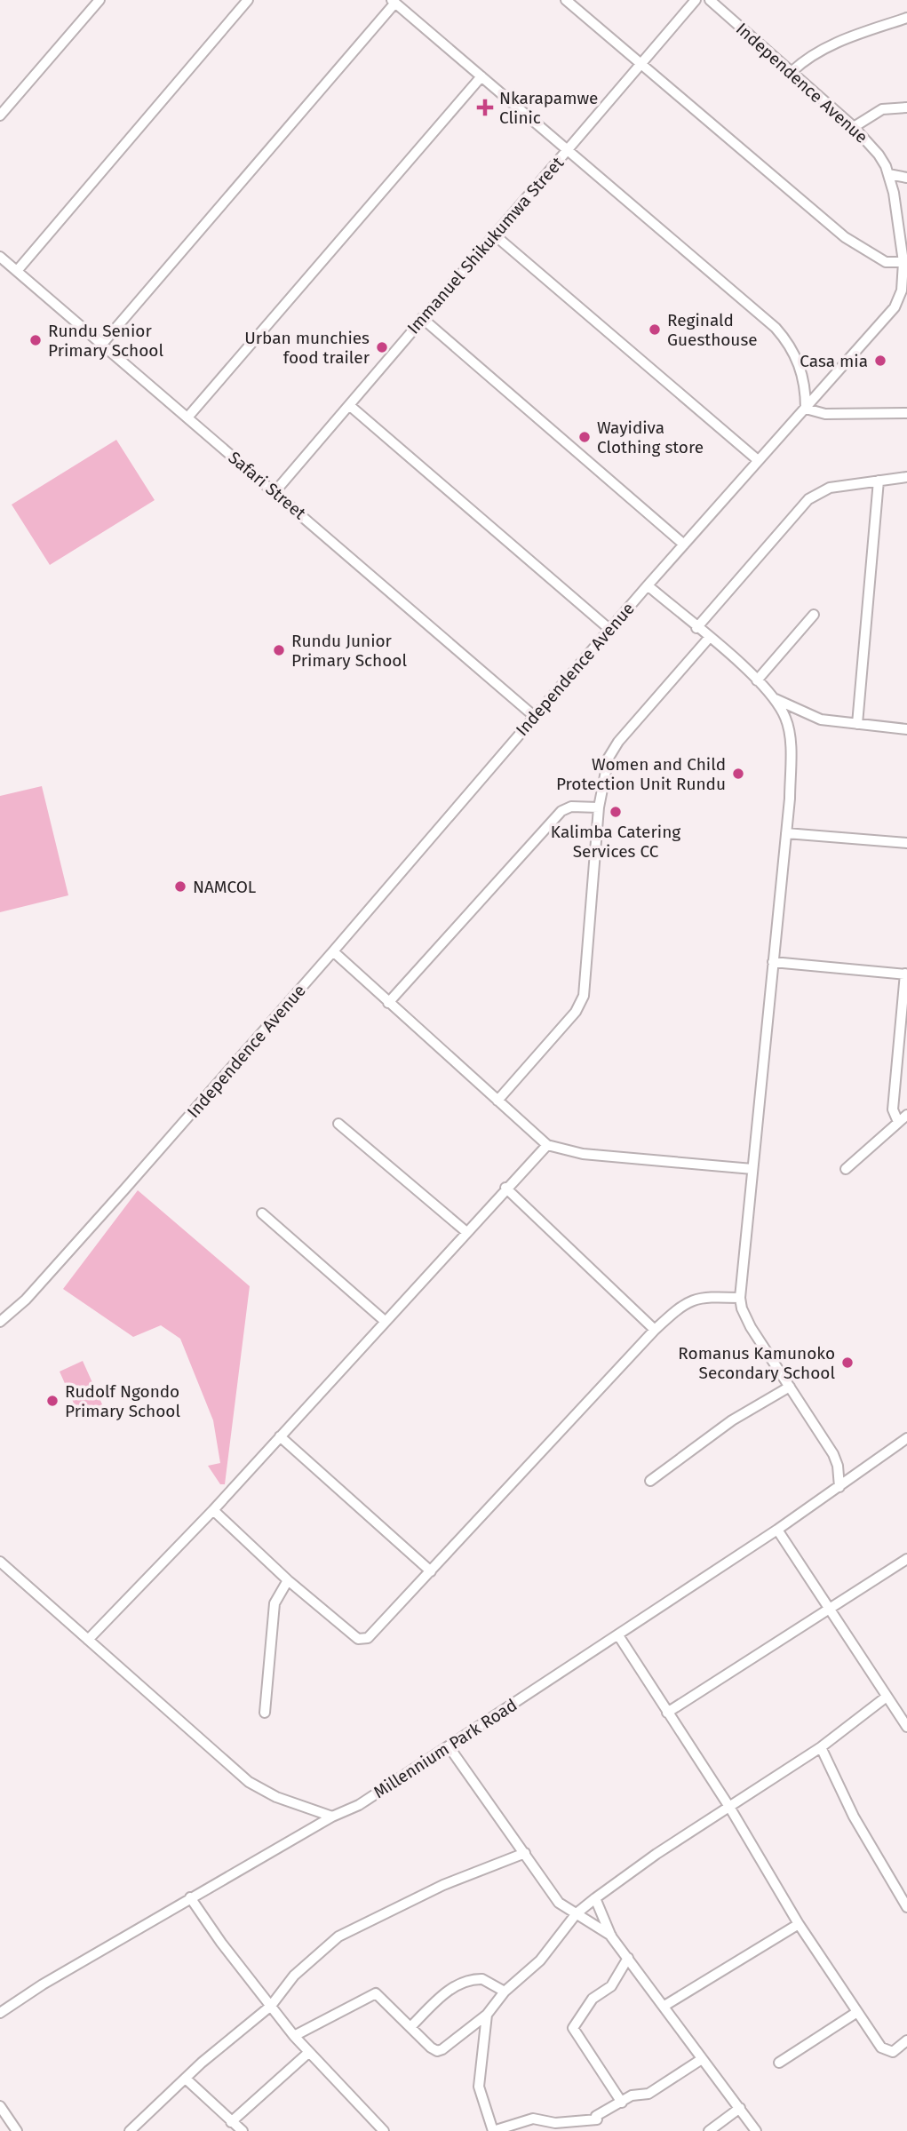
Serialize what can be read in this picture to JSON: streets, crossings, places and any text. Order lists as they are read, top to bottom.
{
  "streets": {
    "street": [
      "Independence Avenue",
      "Immanuel Shikukumwa Street",
      "Safari Street",
      "Millennium Park Road"
    ]
  },
  "crossings": [
    ["Independence Avenue", "Safari Street"],
    ["Immanuel Shikukumwa Street", "Safari Street"]
  ],
  "places": {
    "health": ["Nkarapamwe Clinic"],
    "other": [
      "Reginald Guesthouse",
      "Rundu Senior Primary School",
      "Urban munchies food trailer",
      "Casa mia",
      "Wayidiva Clothing store",
      "Rundu Junior Primary School",
      "Women and Child Protection Unit Rundu",
      "Kalimba Catering Services CC",
      "NAMCOL",
      "Romanus Kamunoko Secondary School",
      "Rudolf Ngondo Primary School"
    ]
  }
}
